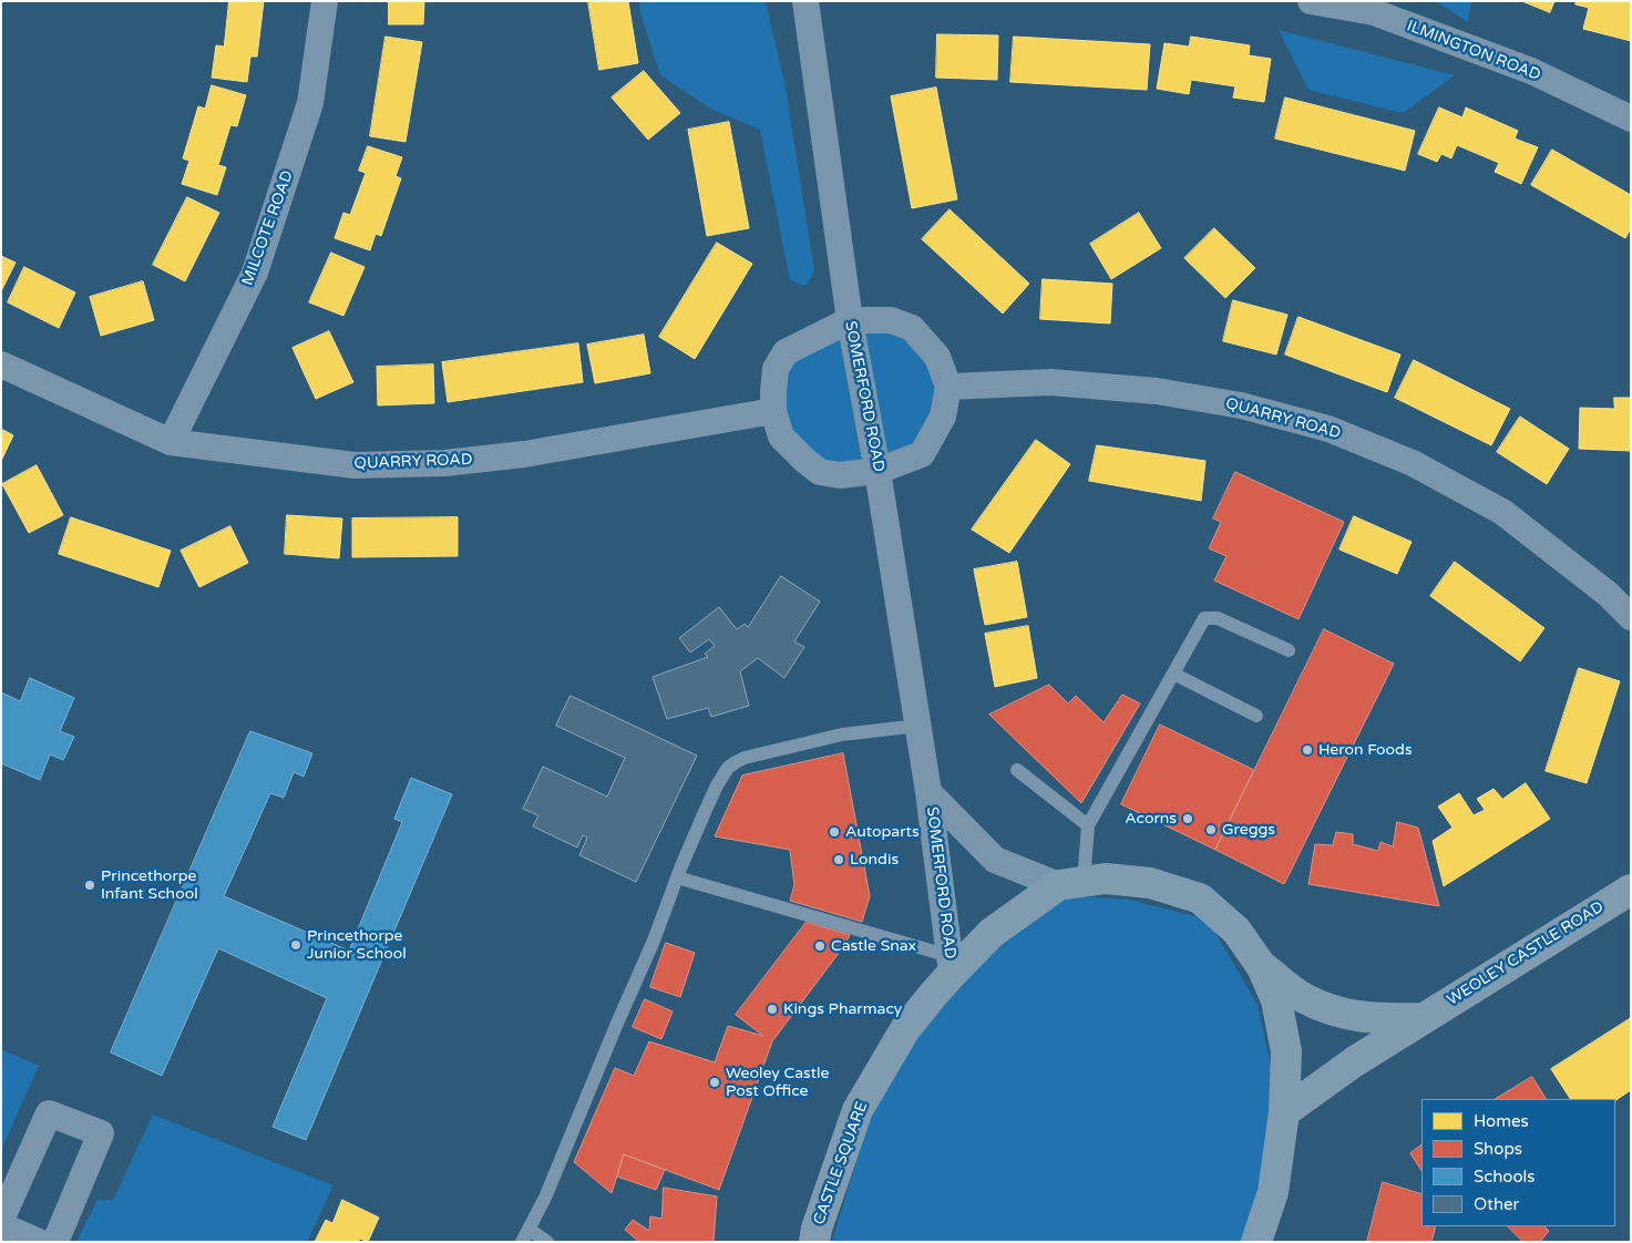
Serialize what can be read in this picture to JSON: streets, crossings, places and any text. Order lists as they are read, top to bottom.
{
  "streets": {
    "street": [
      "ILMINGTON ROAD",
      "MILCOTE ROAD",
      "SOMERFORD ROAD",
      "QUARRY ROAD",
      "WEOLEY CASTLE ROAD",
      "CASTLE SQUARE"
    ]
  },
  "crossings": [
    ["MILCOTE ROAD", "QUARRY ROAD"],
    ["SOMERFORD ROAD", "CASTLE SQUARE"],
    ["WEOLEY CASTLE ROAD", "CASTLE SQUARE"]
  ],
  "places": [
    "Heron Foods",
    "Acorns",
    "Greggs",
    "Autoparts",
    "Londis",
    "Princethorpe Infant School",
    "Princethorpe Junior School",
    "Castle Snax",
    "Kings Pharmacy",
    "Weoley Castle Post Office"
  ],
  "legend": [
    "Homes",
    "Shops",
    "Schools",
    "Other"
  ]
}
